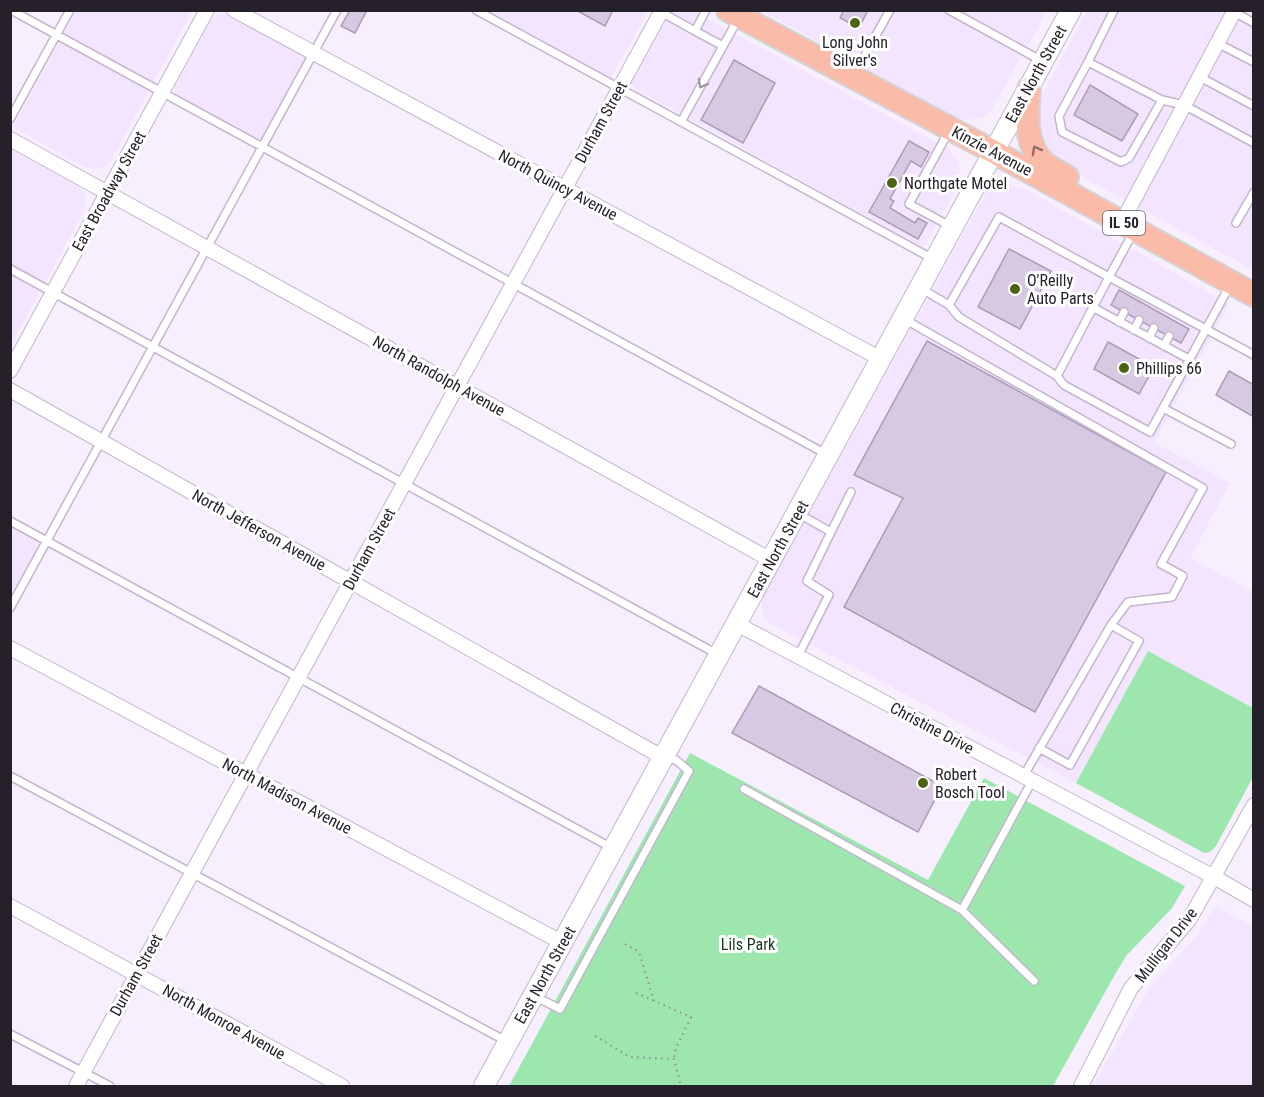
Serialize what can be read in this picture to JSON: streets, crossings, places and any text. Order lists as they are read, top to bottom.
{
  "streets": {
    "main road": ["Kinzie Avenue", "IL 50"],
    "street": [
      "East North Street",
      "Durham Street",
      "North Quincy Avenue",
      "East Broadway Street",
      "North Randolph Avenue",
      "North Jefferson Avenue",
      "Christine Drive",
      "North Madison Avenue",
      "Mulligan Drive",
      "North Monroe Avenue"
    ]
  },
  "crossings": [
    ["East North Street", "Kinzie Avenue"],
    ["East North Street", "North Quincy Avenue"],
    ["East North Street", "North Randolph Avenue"],
    ["East North Street", "North Jefferson Avenue"],
    ["East North Street", "Christine Drive"],
    ["East North Street", "North Madison Avenue"],
    ["Durham Street", "North Quincy Avenue"],
    ["Durham Street", "North Randolph Avenue"],
    ["Durham Street", "North Jefferson Avenue"],
    ["Durham Street", "North Madison Avenue"],
    ["Durham Street", "North Monroe Avenue"],
    ["East Broadway Street", "North Randolph Avenue"],
    ["Christine Drive", "Mulligan Drive"]
  ],
  "parks": ["Lils Park"],
  "places": [
    "Long John Silver's",
    "Northgate Motel",
    "O'Reilly Auto Parts",
    "Phillips 66",
    "Robert Bosch Tool"
  ]
}
